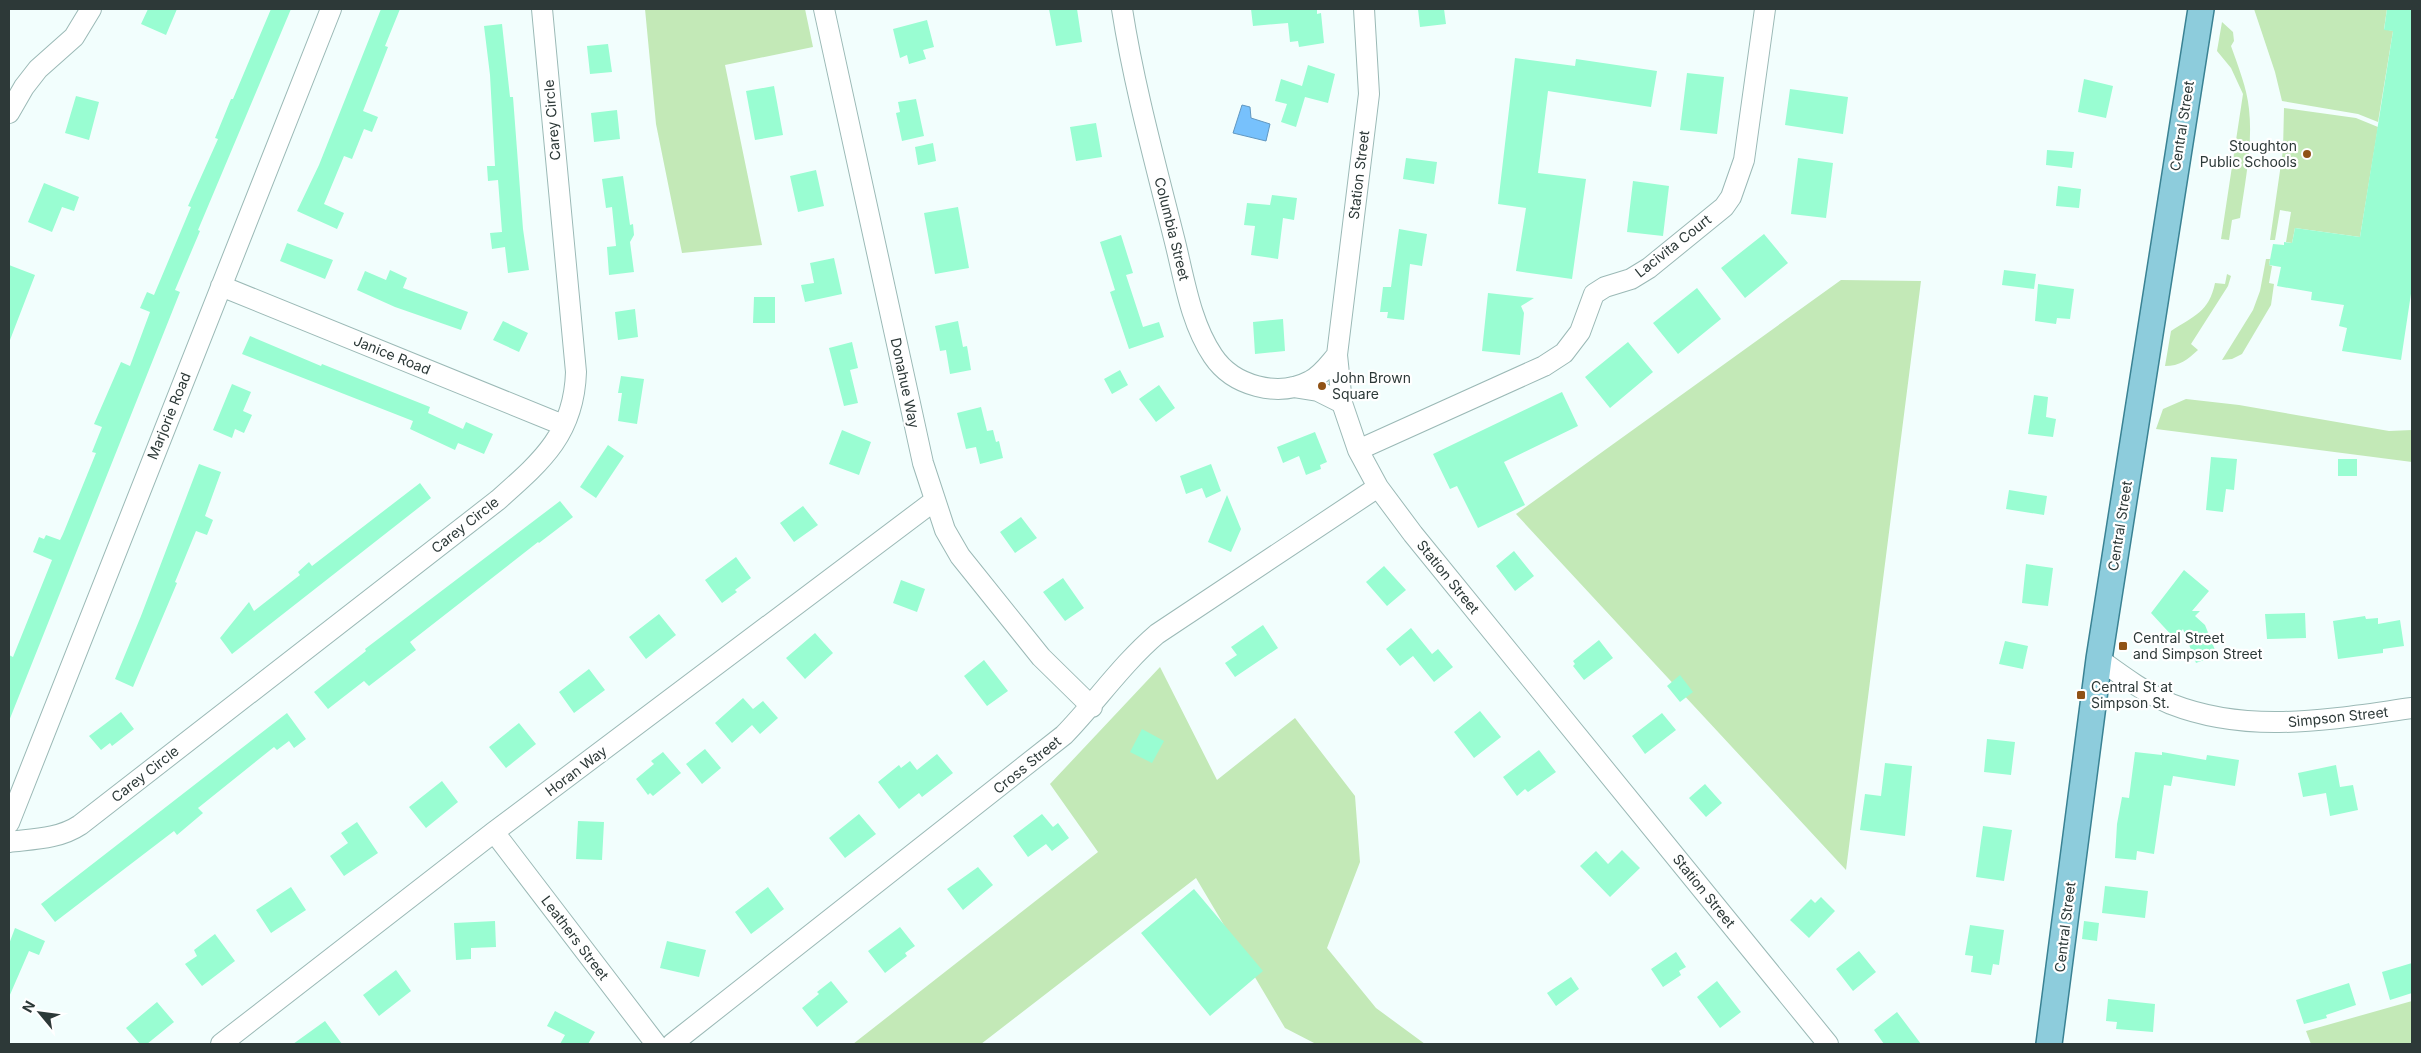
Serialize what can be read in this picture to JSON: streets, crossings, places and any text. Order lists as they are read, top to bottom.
{
  "streets": {
    "main road": ["Central Street"],
    "street": [
      "Carey Circle",
      "Station Street",
      "Columbia Street",
      "Lacivita Court",
      "Janice Road",
      "Donahue Way",
      "Marjorie Road",
      "Simpson Street",
      "Cross Street",
      "Horan Way",
      "Leathers Street"
    ]
  },
  "crossings": [
    ["Carey Circle", "Janice Road"],
    ["Central Street", "Simpson Street"],
    ["Station Street", "Columbia Street"],
    ["Station Street", "Lacivita Court"],
    ["Station Street", "Cross Street"],
    ["Janice Road", "Marjorie Road"],
    ["Donahue Way", "Cross Street"],
    ["Donahue Way", "Horan Way"],
    ["Horan Way", "Leathers Street"]
  ],
  "places": {
    "other": ["Stoughton Public Schools", "John Brown Square"],
    "transit": ["Central Street and Simpson Street", "Central St at Simpson St."]
  },
  "north": "top left"
}
